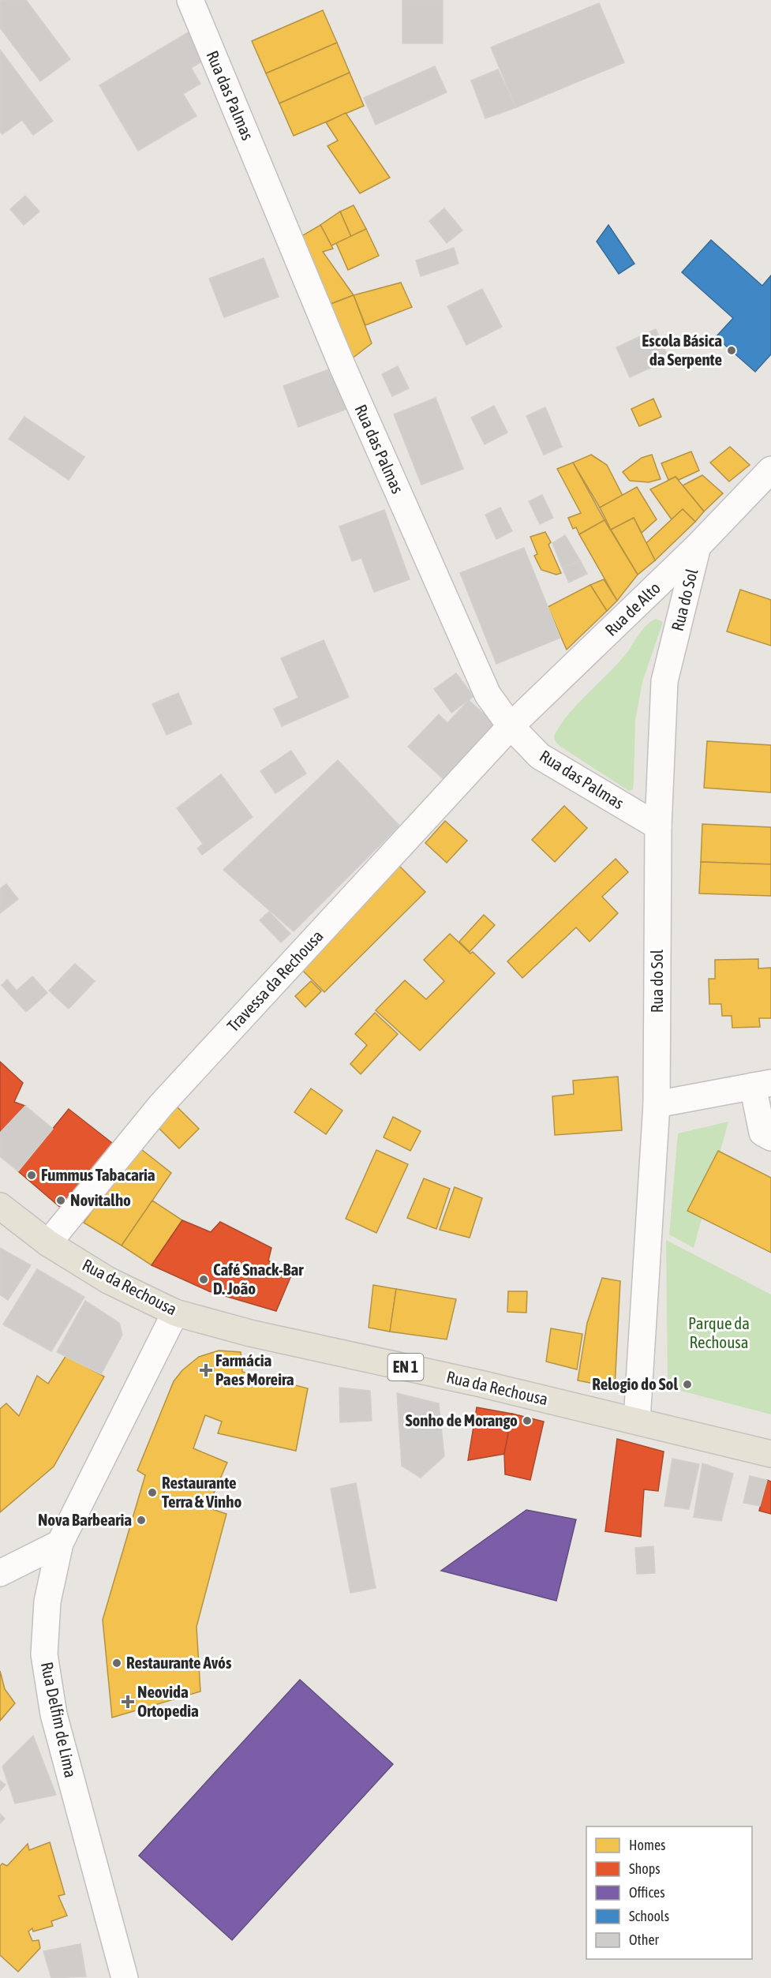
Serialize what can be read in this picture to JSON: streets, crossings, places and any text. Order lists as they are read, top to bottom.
{
  "streets": {
    "main road": ["Rua da Rechousa", "EN 1"],
    "street": [
      "Rua das Palmas",
      "Rua do Sol",
      "Rua de Alto",
      "Travessa da Rechousa",
      "Rua Delfim de Lima"
    ]
  },
  "crossings": [
    ["Rua das Palmas", "Rua do Sol"],
    ["Rua das Palmas", "Rua de Alto"],
    ["Rua das Palmas", "Travessa da Rechousa"],
    ["Rua do Sol", "Rua de Alto"],
    ["Rua do Sol", "Rua da Rechousa"],
    ["Rua de Alto", "Travessa da Rechousa"],
    ["Travessa da Rechousa", "Rua da Rechousa"],
    ["Rua da Rechousa", "Rua Delfim de Lima"]
  ],
  "parks": ["Parque da Rechousa"],
  "places": {
    "other": [
      "Escola Básica da Serpente",
      "Fummus Tabacaria",
      "Novitalho",
      "Café Snack-Bar D. João",
      "Relogio do Sol",
      "Sonho de Morango",
      "Restaurante Terra & Vinho",
      "Nova Barbearia",
      "Restaurante Avós"
    ],
    "health": ["Farmácia Paes Moreira", "Neovida Ortopedia"]
  },
  "legend": [
    "Homes",
    "Shops",
    "Offices",
    "Schools",
    "Other"
  ]
}
